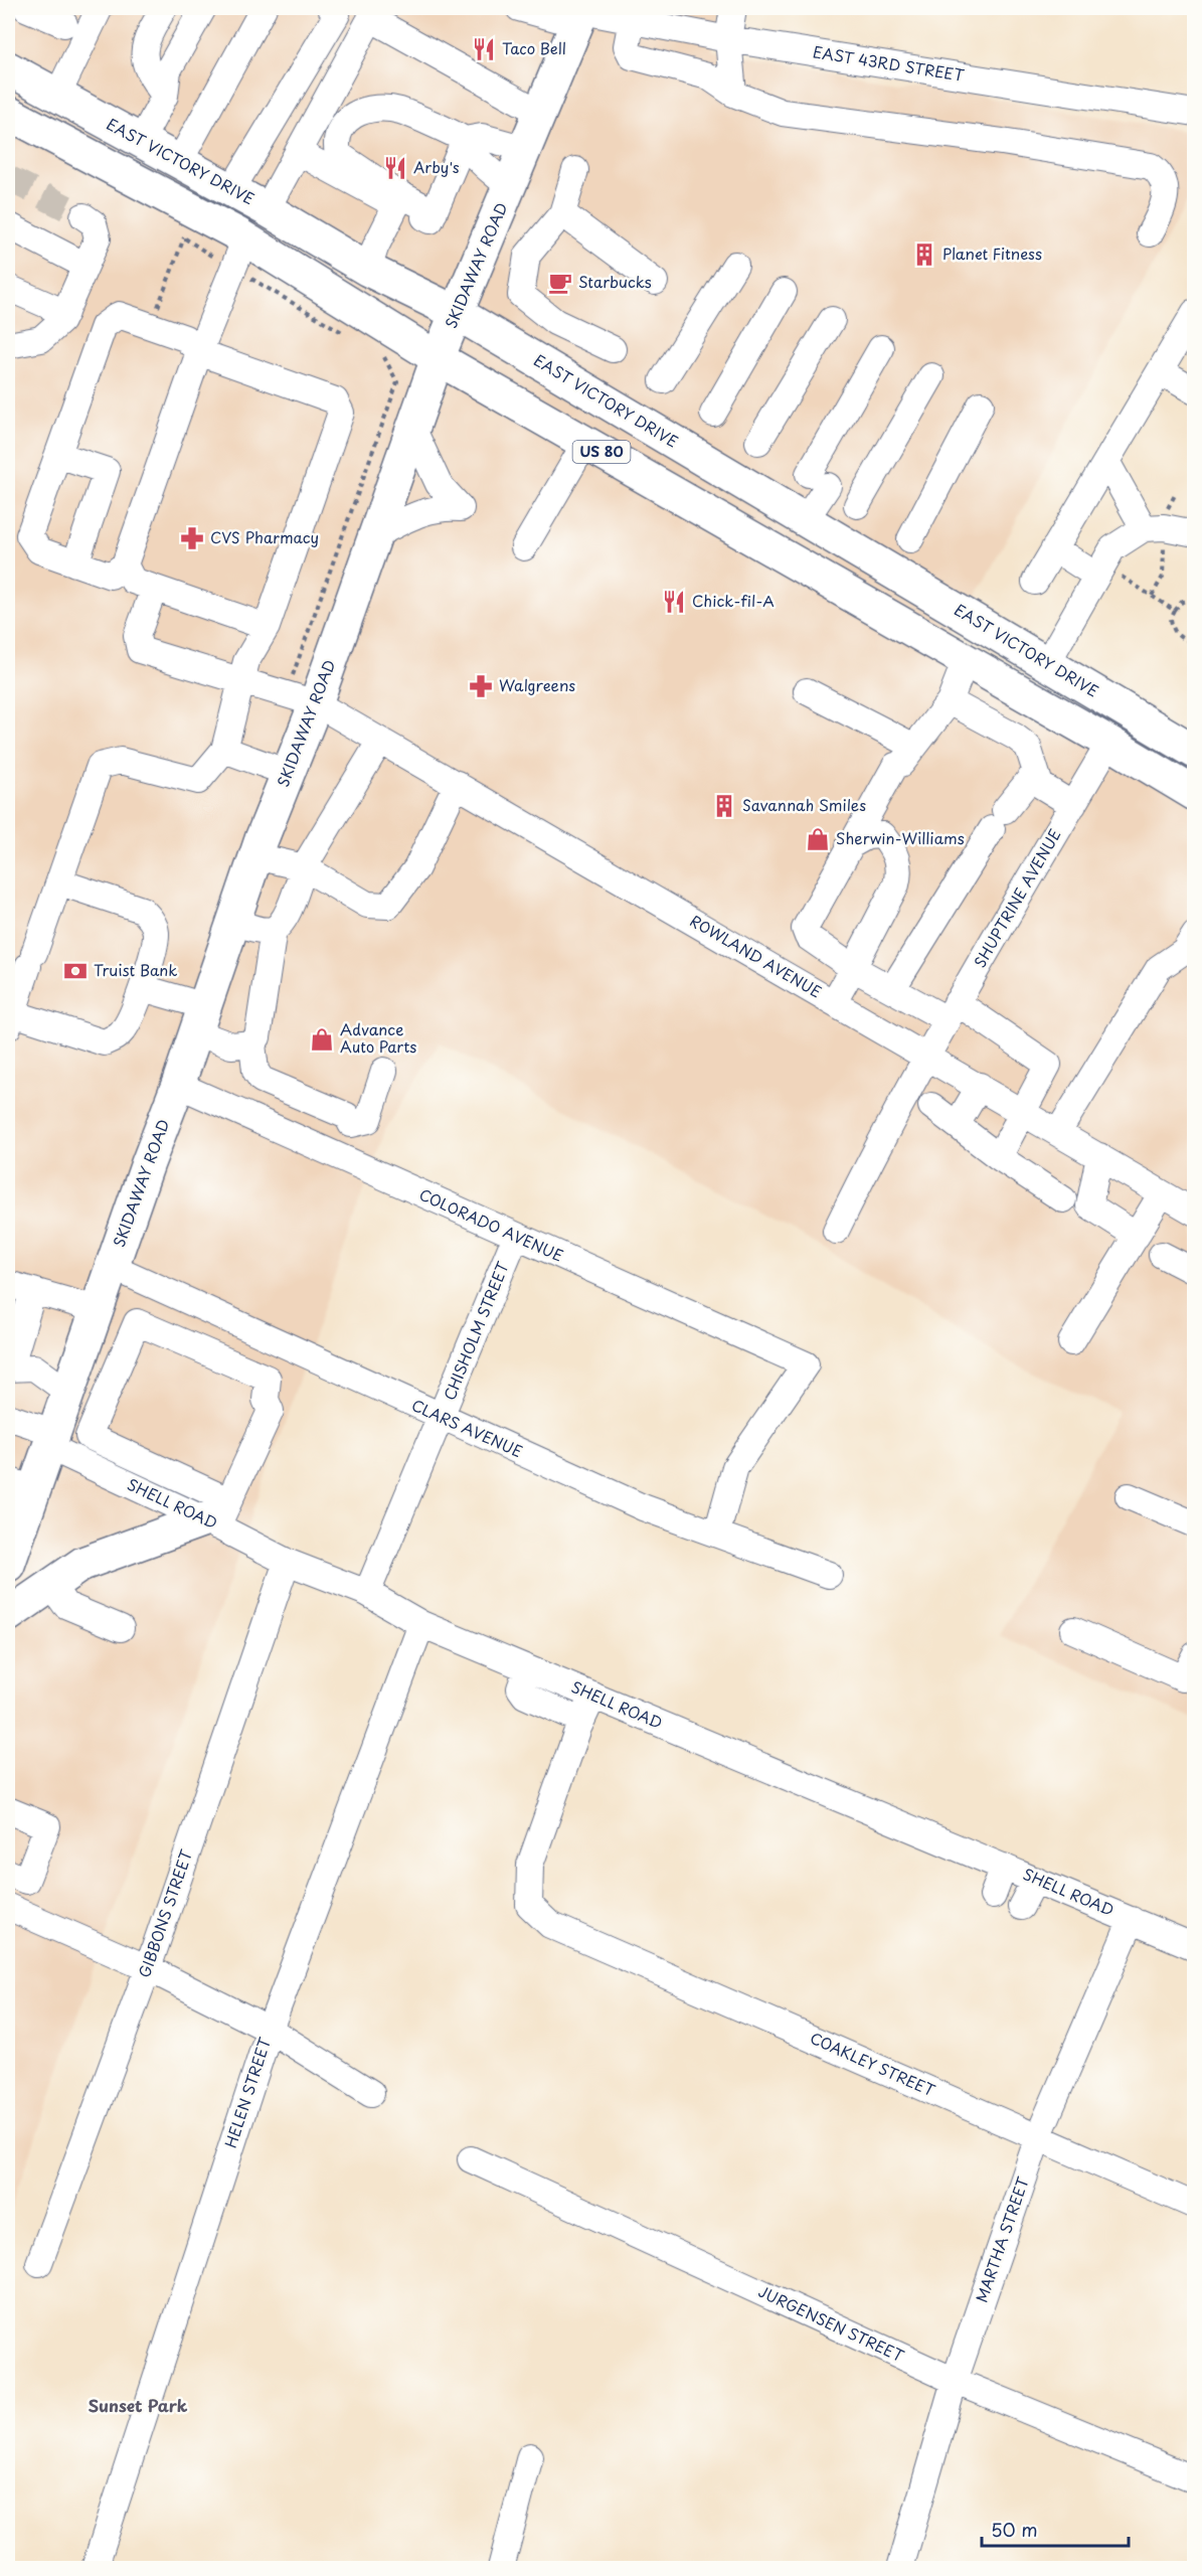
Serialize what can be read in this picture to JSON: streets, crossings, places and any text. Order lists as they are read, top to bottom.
{
  "streets": {
    "main road": ["EAST VICTORY DRIVE", "SKIDAWAY ROAD", "US 80"],
    "street": [
      "EAST 43RD STREET",
      "SHUPTRINE AVENUE",
      "ROWLAND AVENUE",
      "COLORADO AVENUE",
      "CHISHOLM STREET",
      "CLARS AVENUE",
      "SHELL ROAD",
      "GIBBONS STREET",
      "COAKLEY STREET",
      "HELEN STREET",
      "MARTHA STREET",
      "JURGENSEN STREET"
    ]
  },
  "crossings": [
    ["EAST 43RD STREET", "SKIDAWAY ROAD"],
    ["EAST VICTORY DRIVE", "SKIDAWAY ROAD"],
    ["SKIDAWAY ROAD", "US 80"],
    ["SKIDAWAY ROAD", "ROWLAND AVENUE"],
    ["SKIDAWAY ROAD", "COLORADO AVENUE"],
    ["SKIDAWAY ROAD", "CLARS AVENUE"],
    ["SKIDAWAY ROAD", "SHELL ROAD"],
    ["US 80", "SHUPTRINE AVENUE"],
    ["SHUPTRINE AVENUE", "ROWLAND AVENUE"],
    ["COLORADO AVENUE", "CHISHOLM STREET"],
    ["COLORADO AVENUE", "CLARS AVENUE"],
    ["CHISHOLM STREET", "CLARS AVENUE"],
    ["CHISHOLM STREET", "SHELL ROAD"],
    ["SHELL ROAD", "GIBBONS STREET"],
    ["SHELL ROAD", "HELEN STREET"],
    ["SHELL ROAD", "MARTHA STREET"],
    ["COAKLEY STREET", "MARTHA STREET"],
    ["MARTHA STREET", "JURGENSEN STREET"]
  ],
  "districts": ["Sunset Park"],
  "places": {
    "restaurant": ["Taco Bell", "Arby's", "Chick-fil-A"],
    "building": ["Planet Fitness", "Savannah Smiles"],
    "cafe": ["Starbucks"],
    "pharmacy": ["CVS Pharmacy", "Walgreens"],
    "shop": ["Sherwin-Williams", "Advance Auto Parts"],
    "bank": ["Truist Bank"]
  },
  "scale_bar": "50 m"
}
